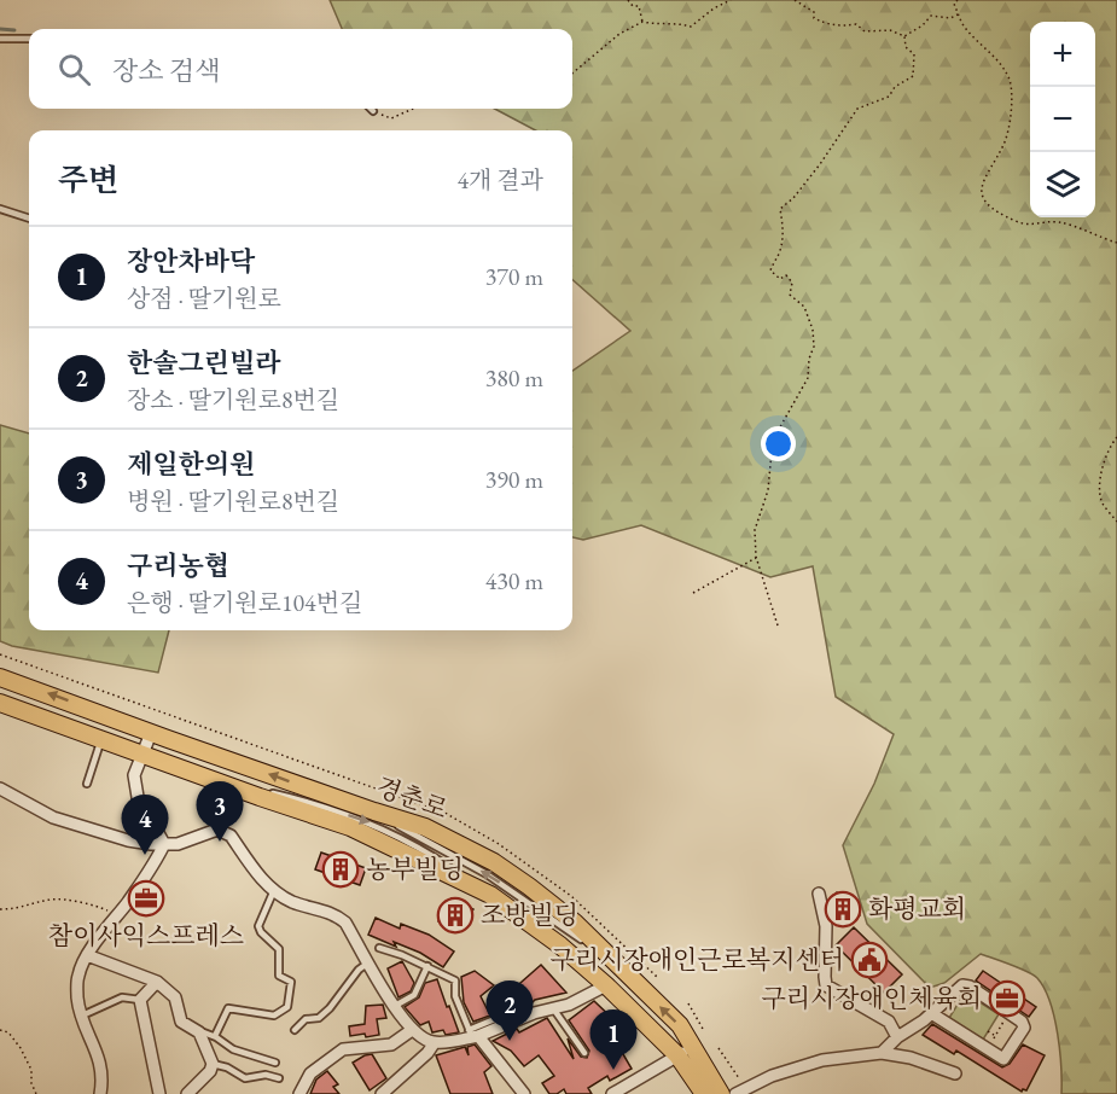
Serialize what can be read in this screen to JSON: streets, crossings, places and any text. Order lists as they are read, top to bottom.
{
  "streets": {
    "main road": ["경춘로"]
  },
  "places": {
    "building": ["농부빌딩", "화평교회", "조방빌딩"],
    "office": ["참이사익스프레스", "구리시장애인체육회"],
    "public building": ["구리시장애인근로복지센터"]
  },
  "page": {
    "map_buttons": ["+", "−"],
    "search": "장소 검색",
    "heading": ["주변", "4개 결과"],
    "list": [
      {
        "mark": "1",
        "name": "장안차바닥",
        "note": "상점 · 딸기원로",
        "value": "370 m"
      },
      {
        "mark": "2",
        "name": "한솔그린빌라",
        "note": "장소 · 딸기원로8번길",
        "value": "380 m"
      },
      {
        "mark": "3",
        "name": "제일한의원",
        "note": "병원 · 딸기원로8번길",
        "value": "390 m"
      },
      {
        "mark": "4",
        "name": "구리농협",
        "note": "은행 · 딸기원로104번길",
        "value": "430 m"
      }
    ],
    "pins": [
      "3",
      "4",
      "2",
      "1"
    ]
  }
}
